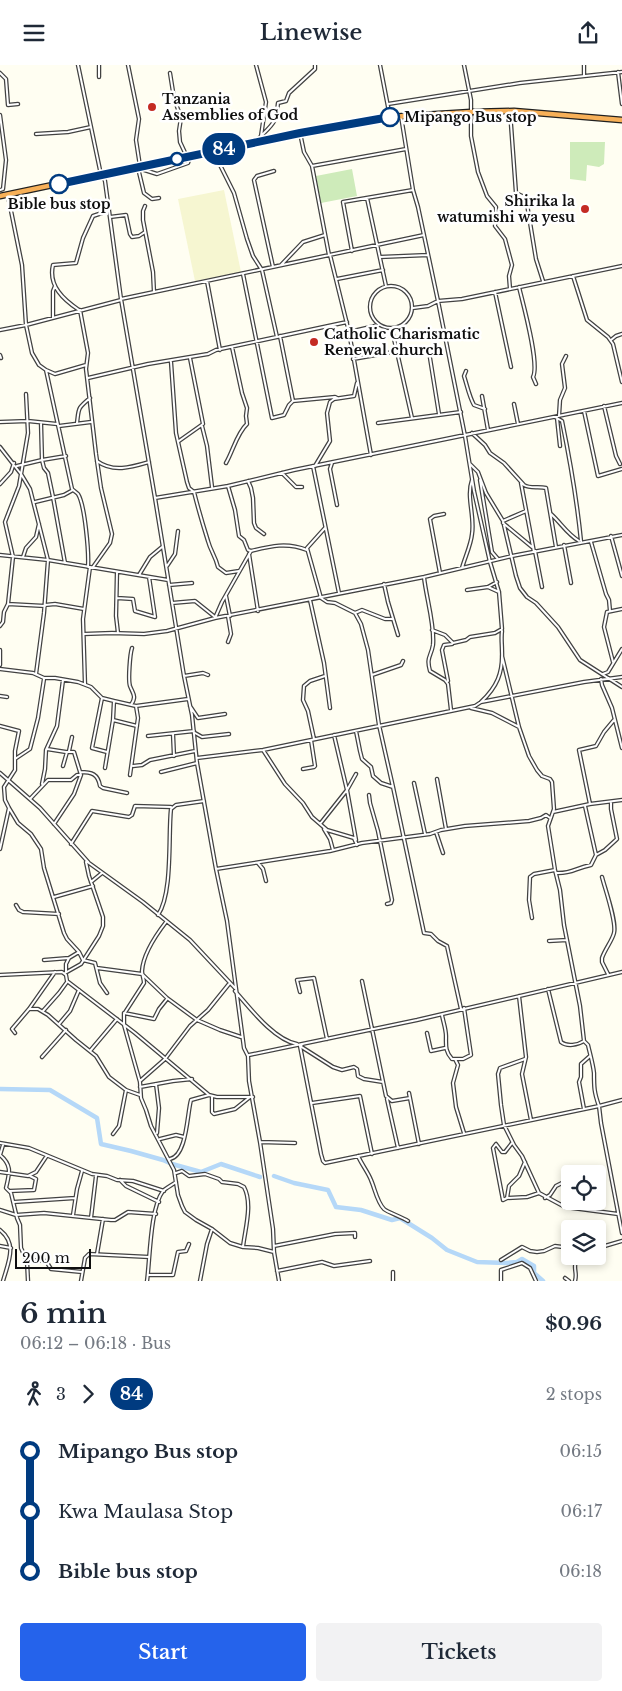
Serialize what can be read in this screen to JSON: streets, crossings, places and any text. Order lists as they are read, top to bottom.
{
  "places": [
    "Tanzania Assemblies of God",
    "Mipango Bus stop",
    "Bible bus stop",
    "Shirika la watumishi wa yesu",
    "Catholic Charismatic Renewal church"
  ],
  "lines": ["bus line 84"],
  "scale_bar": "200 m",
  "page": {
    "header": "Linewise",
    "on_map": "84",
    "scale": "200 m",
    "heading": ["6 min", "06:12 – 06:18 · Bus", "$0.96"],
    "legs": ["3", "84", "2 stops"],
    "list": [
      {
        "name": "Mipango Bus stop",
        "value": "06:15"
      },
      {
        "name": "Kwa Maulasa Stop",
        "value": "06:17"
      },
      {
        "name": "Bible bus stop",
        "value": "06:18"
      }
    ],
    "buttons": ["Start", "Tickets"]
  }
}
